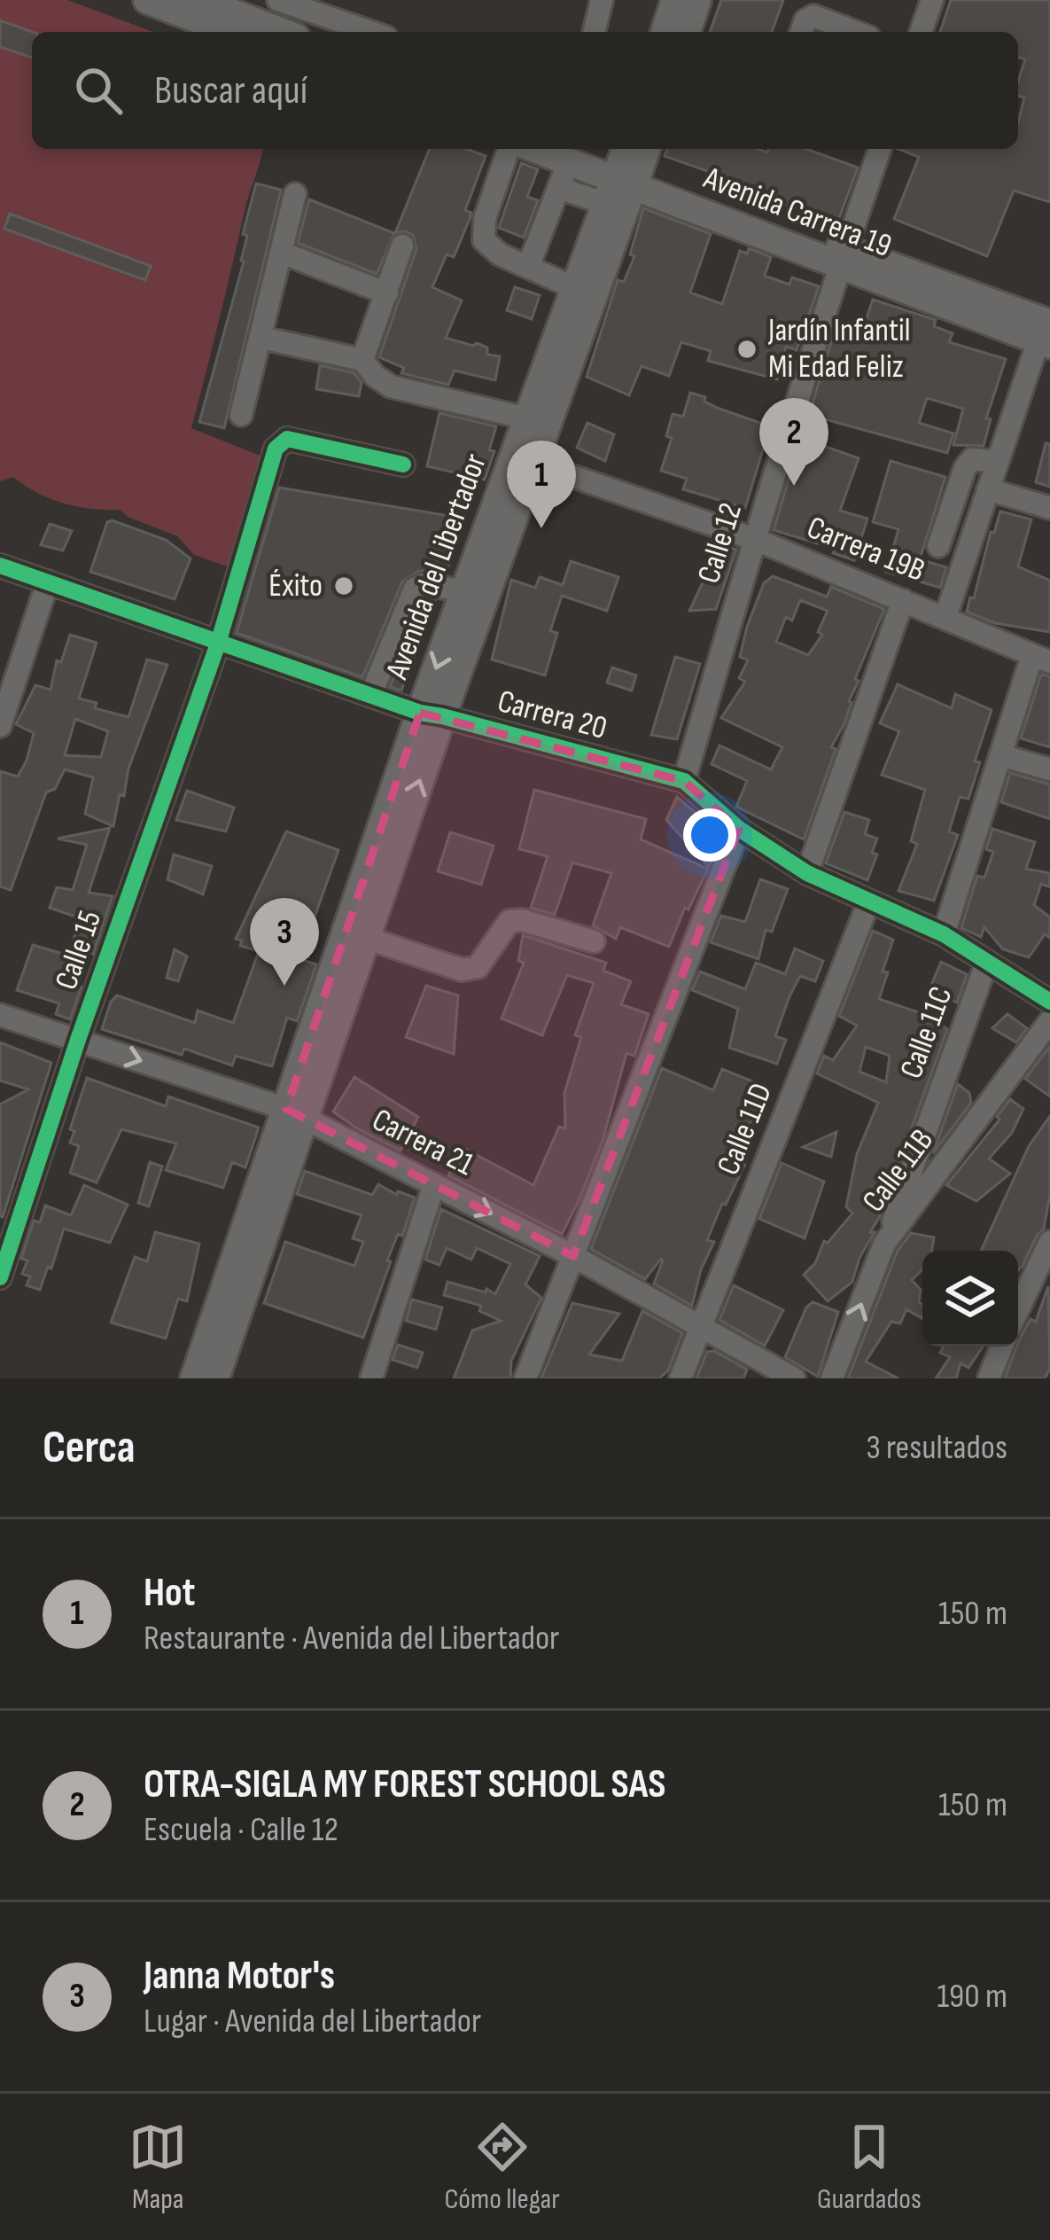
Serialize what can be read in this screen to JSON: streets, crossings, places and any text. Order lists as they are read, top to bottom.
{
  "streets": {
    "main road": ["Avenida Carrera 19", "Avenida del Libertador"],
    "street": [
      "Calle 12",
      "Carrera 19B",
      "Carrera 20",
      "Calle 15",
      "Calle 11C",
      "Calle 11D",
      "Carrera 21",
      "Calle 11B"
    ]
  },
  "crossings": [
    ["Avenida Carrera 19", "Calle 12"],
    ["Avenida Carrera 19", "Avenida del Libertador"],
    ["Calle 12", "Carrera 19B"],
    ["Calle 12", "Carrera 20"],
    ["Carrera 19B", "Avenida del Libertador"],
    ["Avenida del Libertador", "Carrera 20"],
    ["Avenida del Libertador", "Carrera 21"],
    ["Carrera 20", "Calle 15"],
    ["Carrera 20", "Calle 11C"],
    ["Carrera 20", "Calle 11D"],
    ["Calle 15", "Carrera 21"],
    ["Calle 11C", "Calle 11B"],
    ["Calle 11D", "Carrera 21"]
  ],
  "one_way": ["Carrera 21"],
  "places": ["Jardín Infantil Mi Edad Feliz", "Éxito"],
  "page": {
    "search": "Buscar aquí",
    "pins": ["2", "1", "3"],
    "heading": ["Cerca", "3 resultados"],
    "list": [
      {
        "mark": "1",
        "name": "Hot",
        "note": "Restaurante · Avenida del Libertador",
        "value": "150 m"
      },
      {
        "mark": "2",
        "name": "OTRA-SIGLA MY FOREST SCHOOL SAS",
        "note": "Escuela · Calle 12",
        "value": "150 m"
      },
      {
        "mark": "3",
        "name": "Janna Motor's",
        "note": "Lugar · Avenida del Libertador",
        "value": "190 m"
      }
    ],
    "nav": ["Mapa", "Cómo llegar", "Guardados"]
  }
}
